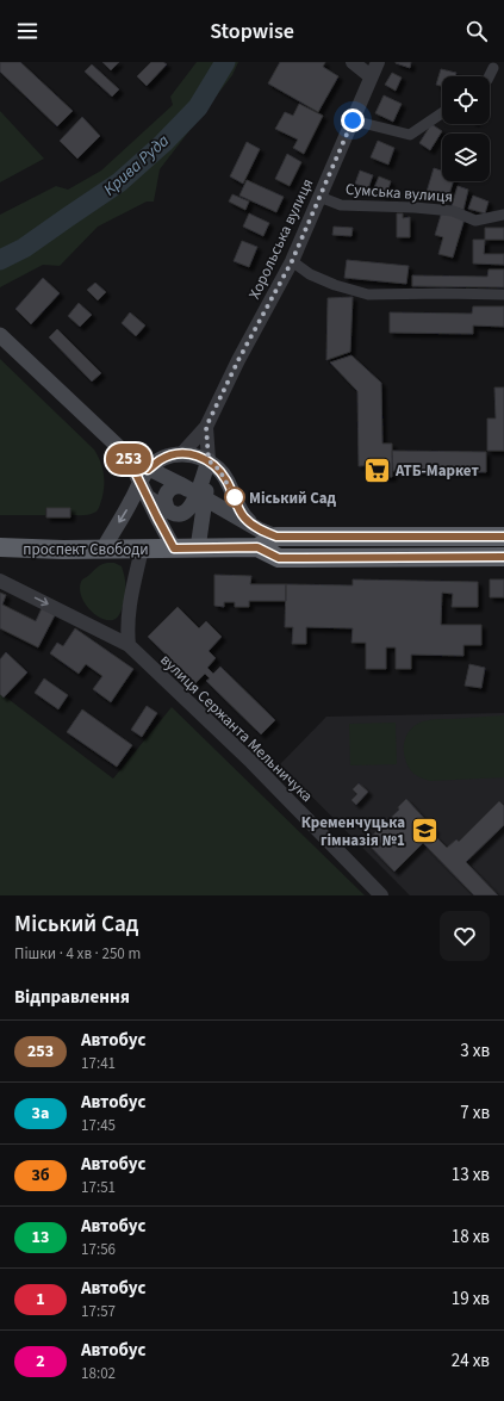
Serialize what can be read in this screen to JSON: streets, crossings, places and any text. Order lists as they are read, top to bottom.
{
  "streets": {
    "highway": ["проспект Свободи"],
    "street": ["Сумська вулиця", "Хорольська вулиця", "вулиця Сержанта Мельничука"]
  },
  "crossings": [
    ["Сумська вулиця", "Хорольська вулиця"]
  ],
  "water": ["Крива Руда"],
  "places": {
    "supermarket": ["АТБ-Маркет"],
    "other": ["Міський Сад"],
    "school or university": ["Кременчуцька гімназія №1"]
  },
  "lines": ["bus line 253"],
  "page": {
    "header": "Stopwise",
    "on_map": "253",
    "heading": [
      ["Міський Сад", "Пішки · 4 хв · 250 m"],
      "Відправлення"
    ],
    "list": [
      {
        "mark": "253",
        "name": "Автобус",
        "note": "17:41",
        "value": "3 хв"
      },
      {
        "mark": "3а",
        "name": "Автобус",
        "note": "17:45",
        "value": "7 хв"
      },
      {
        "mark": "3б",
        "name": "Автобус",
        "note": "17:51",
        "value": "13 хв"
      },
      {
        "mark": "13",
        "name": "Автобус",
        "note": "17:56",
        "value": "18 хв"
      },
      {
        "mark": "1",
        "name": "Автобус",
        "note": "17:57",
        "value": "19 хв"
      },
      {
        "mark": "2",
        "name": "Автобус",
        "note": "18:02",
        "value": "24 хв"
      }
    ]
  }
}
